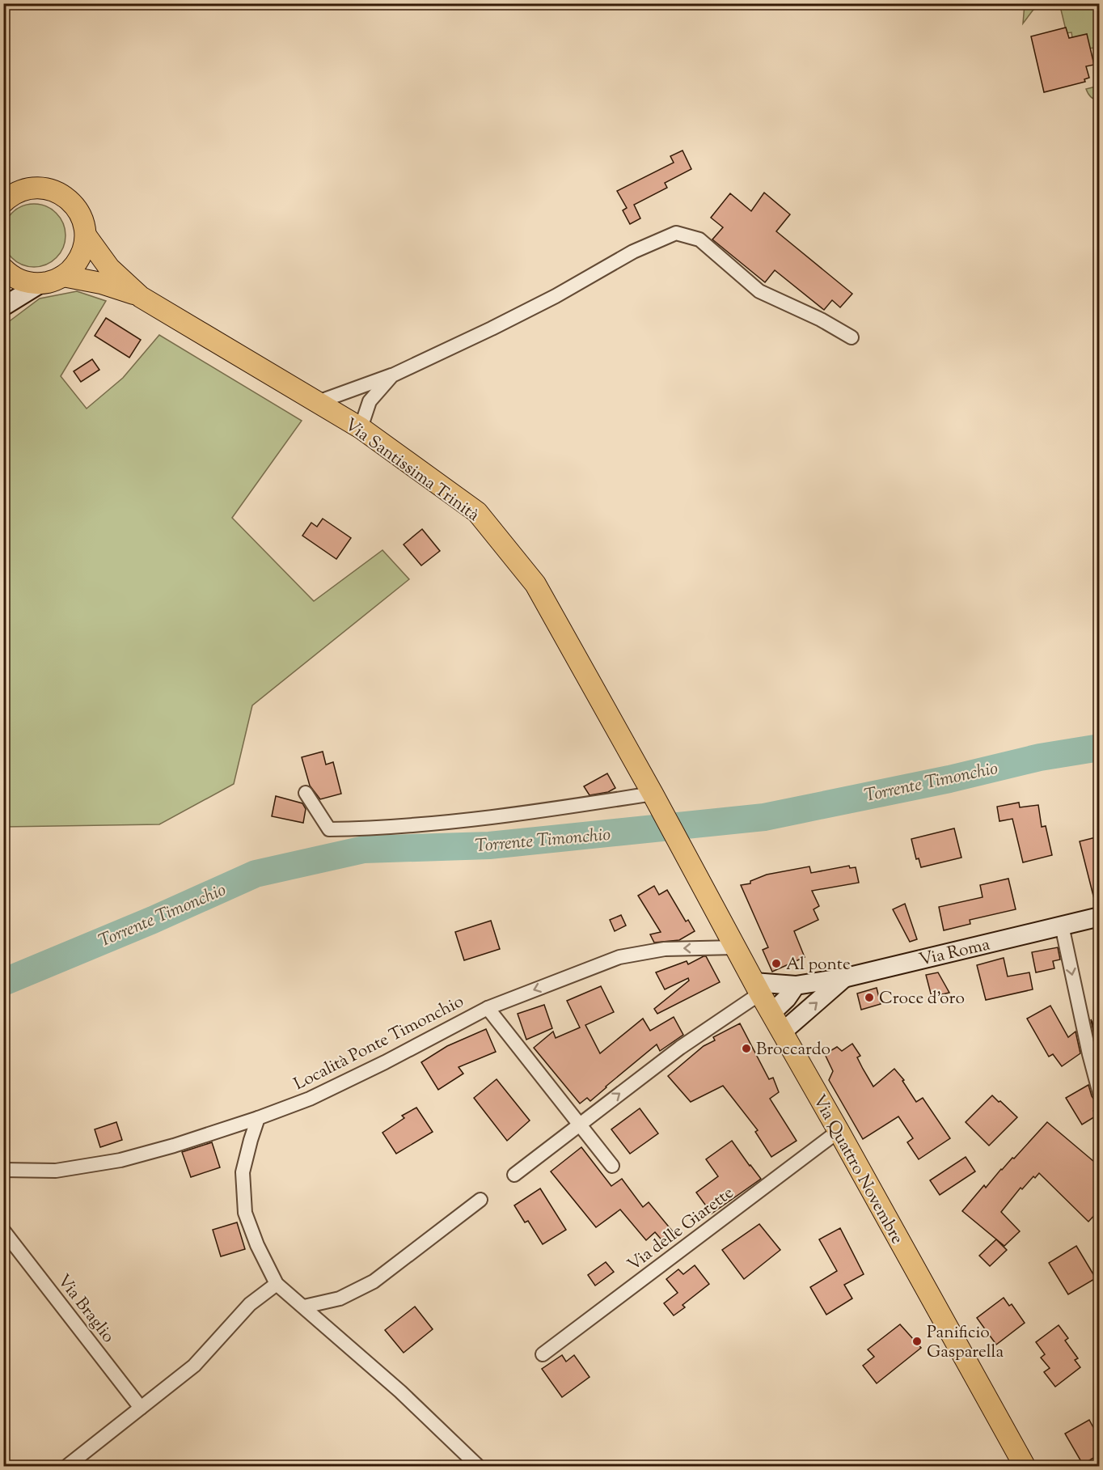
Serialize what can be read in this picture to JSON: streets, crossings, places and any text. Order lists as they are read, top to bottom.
{
  "streets": {
    "main road": ["Via Santissima Trinità", "Via Quattro Novembre"],
    "street": [
      "Via Roma",
      "Località Ponte Timonchio",
      "Via delle Giarette",
      "Via Braglio"
    ]
  },
  "crossings": [
    ["Via Santissima Trinità", "Via Quattro Novembre"],
    ["Via Roma", "Via Quattro Novembre"],
    ["Località Ponte Timonchio", "Via Quattro Novembre"],
    ["Via Quattro Novembre", "Via delle Giarette"]
  ],
  "water": ["Torrente Timonchio"],
  "places": [
    "Al ponte",
    "Croce d'oro",
    "Broccardo",
    "Panificio Gasparella"
  ]
}
